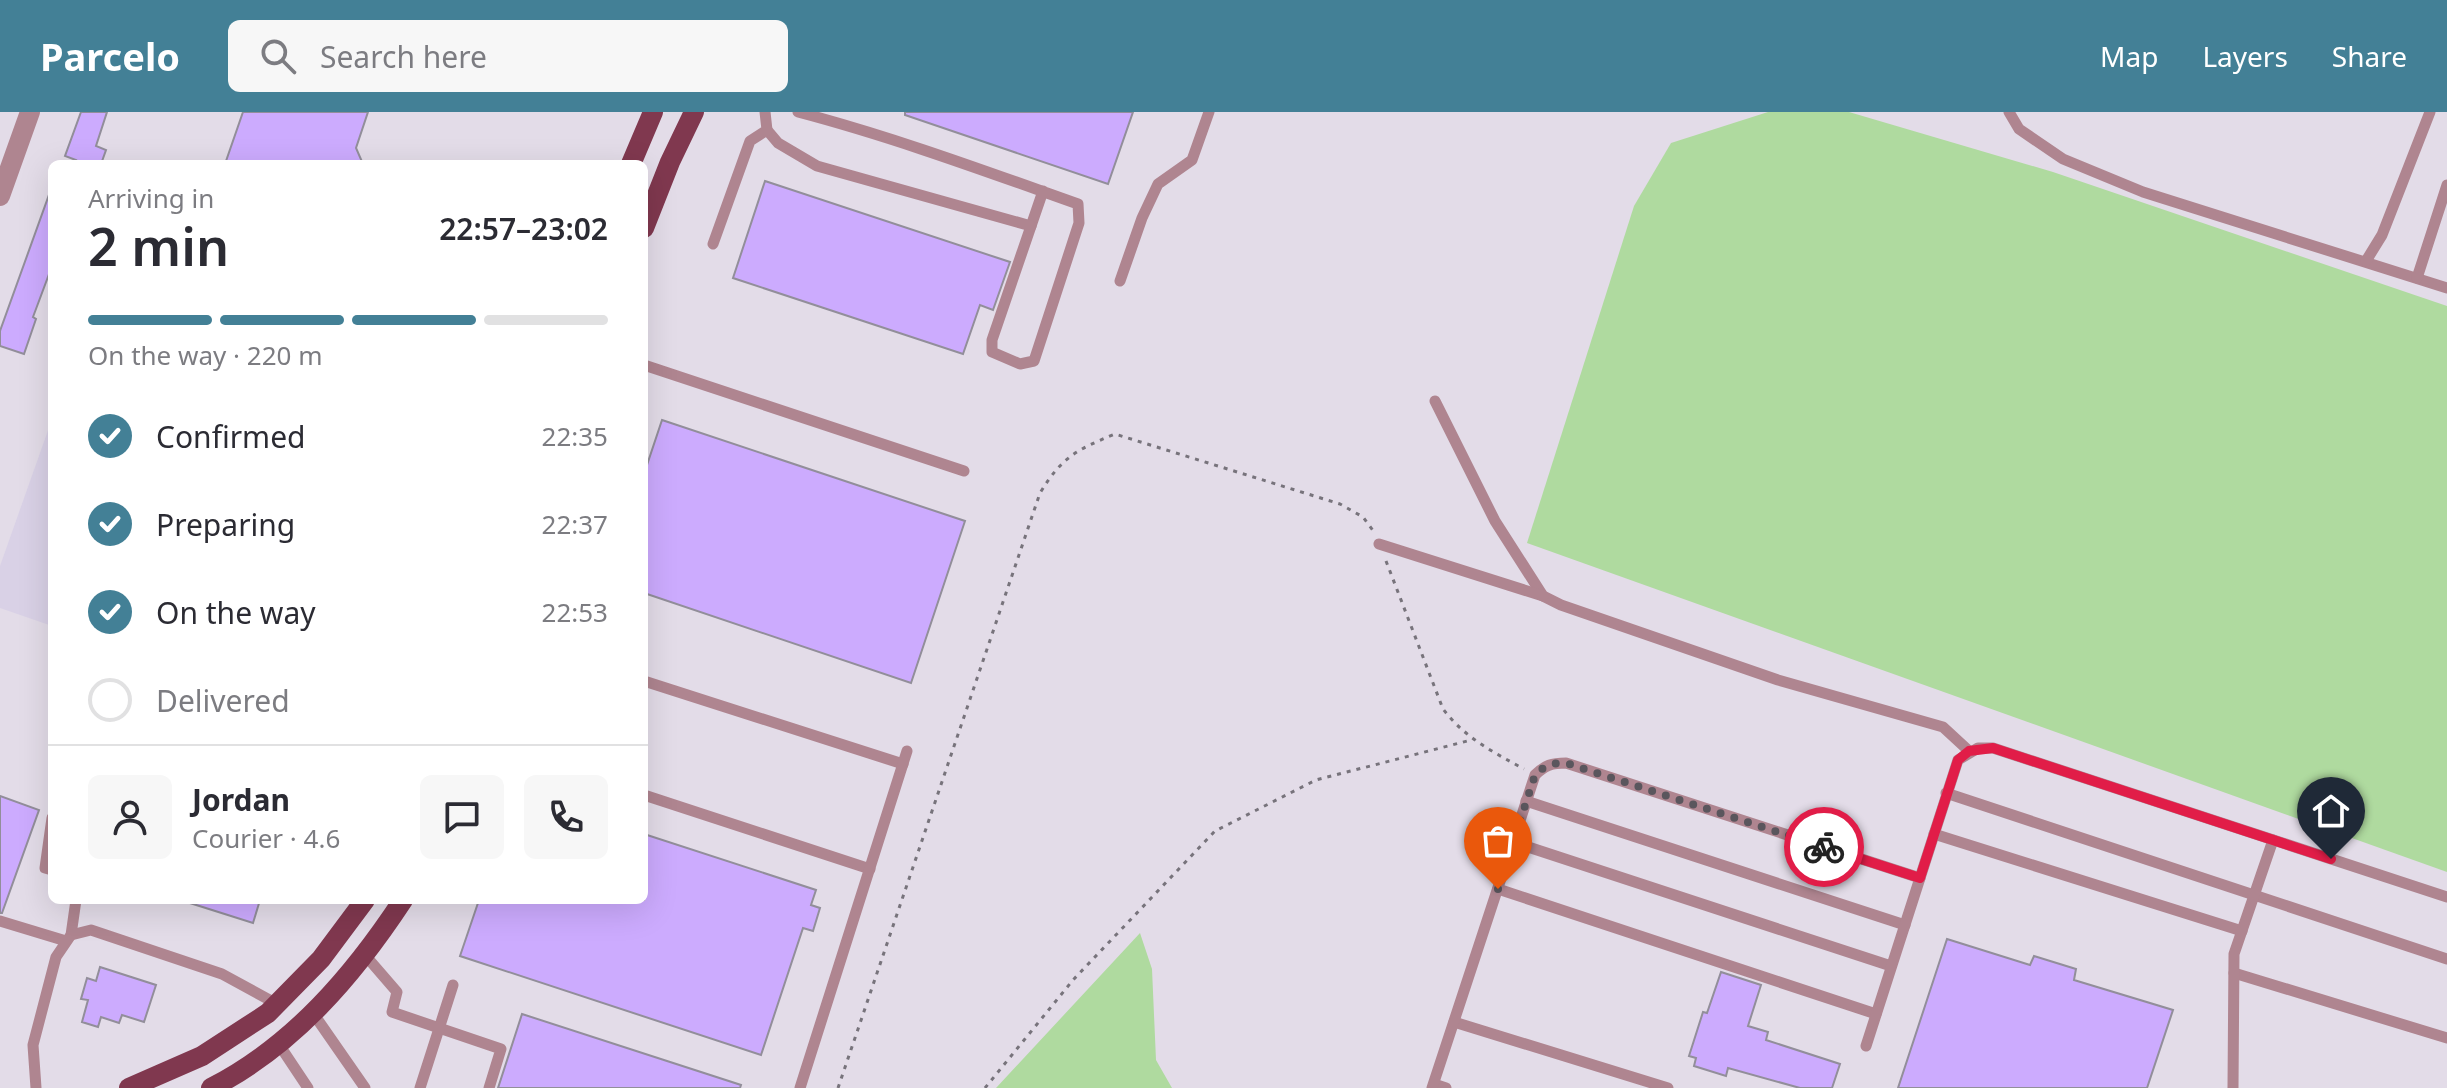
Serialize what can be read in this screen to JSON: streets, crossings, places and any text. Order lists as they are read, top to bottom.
{
  "page": {
    "header": "Parcelo",
    "search": "Search here",
    "nav": ["Map", "Layers", "Share"],
    "heading": ["2 min", "Arriving in", "22:57–23:02"],
    "panel": ["Jordan", "Courier · 4.6"],
    "bar": "On the way · 220 m",
    "list": [
      ["Confirmed", "22:35"],
      ["Preparing", "22:37"],
      ["On the way", "22:53"],
      "Delivered"
    ]
  }
}
